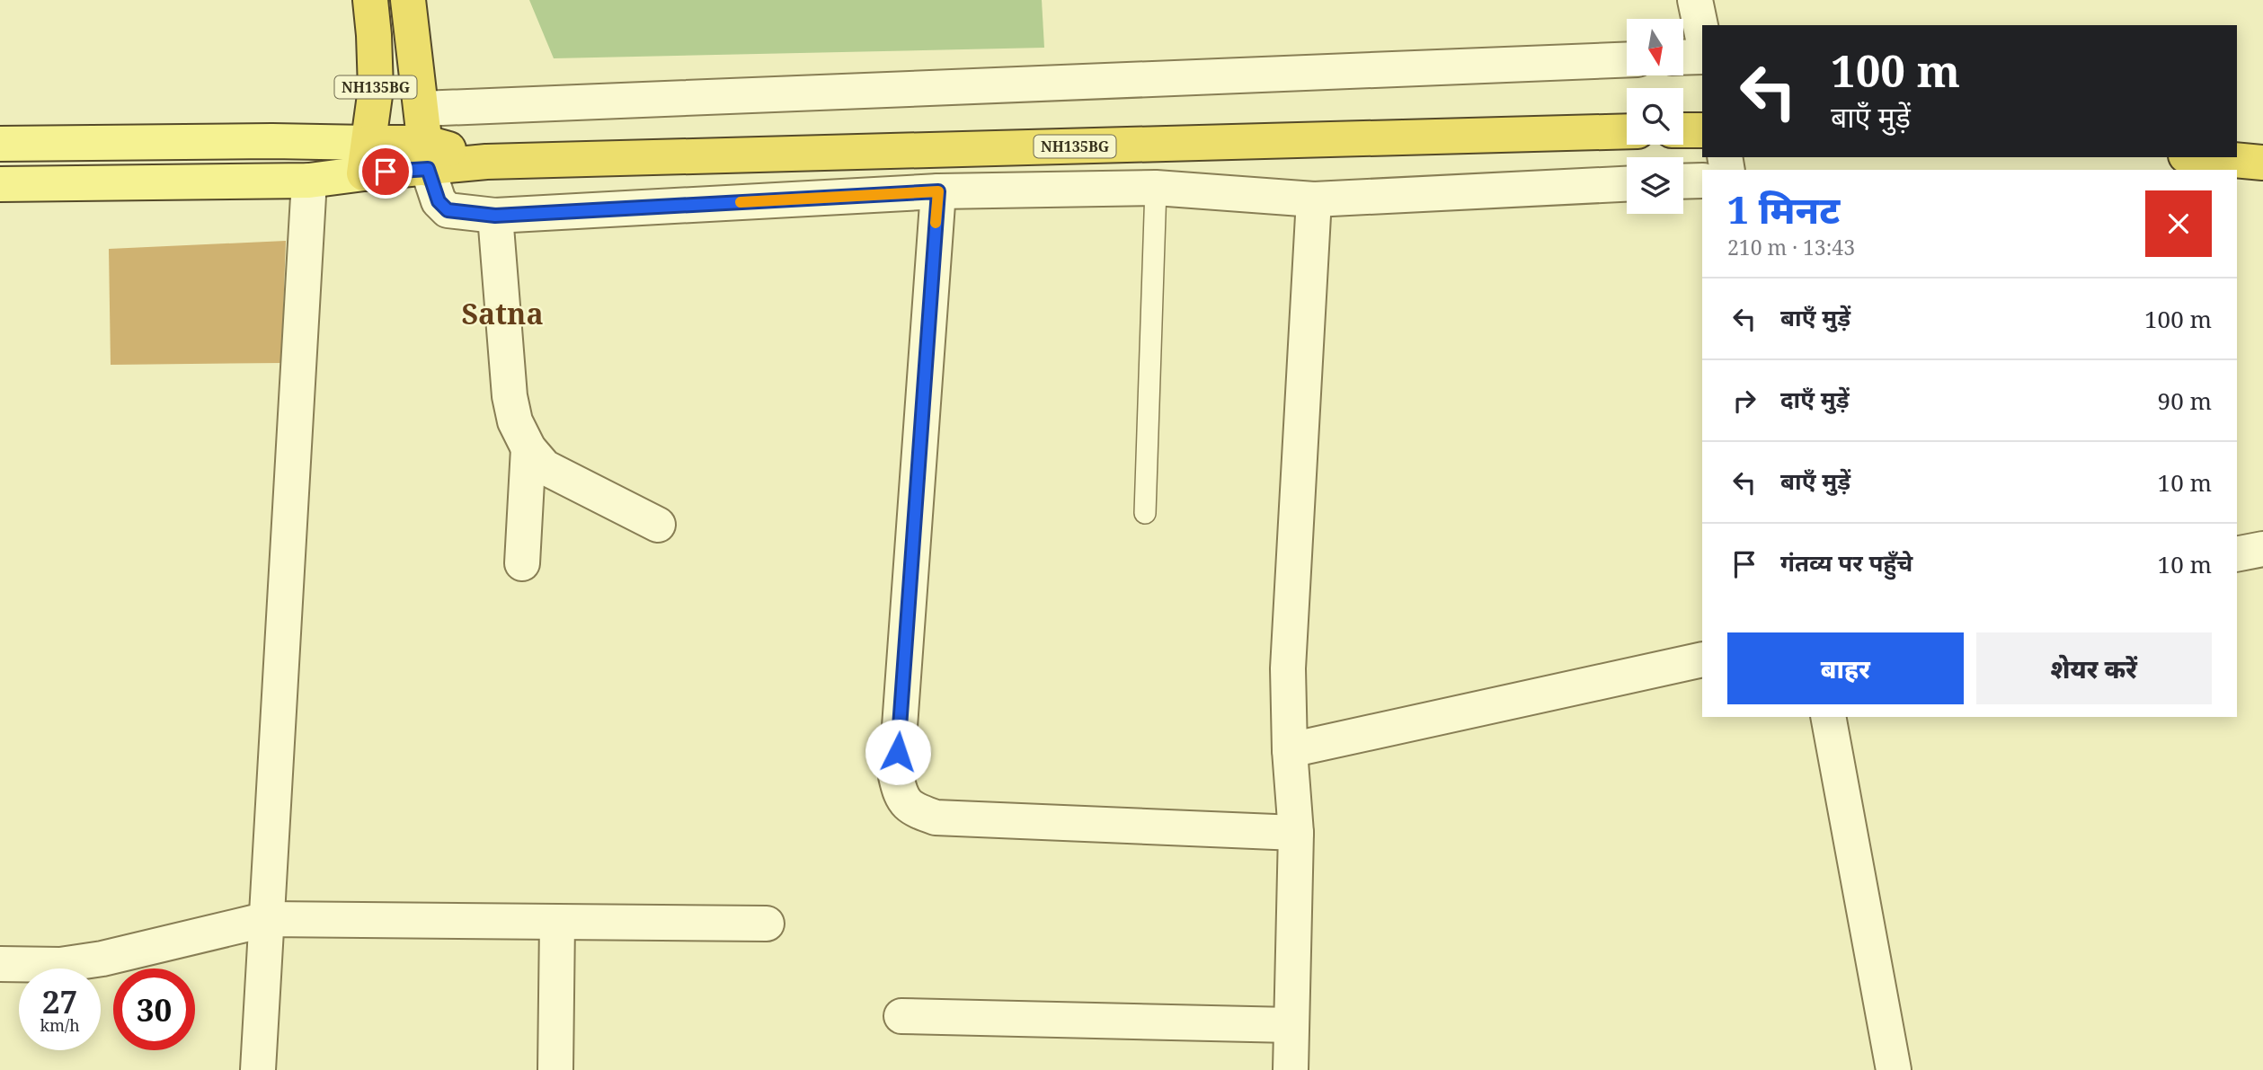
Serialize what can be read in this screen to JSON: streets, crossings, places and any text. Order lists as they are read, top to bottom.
{
  "streets": {
    "highway": ["NH135BG"]
  },
  "districts": ["Satna"],
  "north": "bottom",
  "page": {
    "turn": ["100 m", "बाएँ मुड़ें"],
    "heading": ["1 मिनट", "210 m · 13:43"],
    "list": [
      {
        "name": "बाएँ मुड़ें",
        "value": "100 m"
      },
      {
        "name": "दाएँ मुड़ें",
        "value": "90 m"
      },
      {
        "name": "बाएँ मुड़ें",
        "value": "10 m"
      },
      {
        "name": "गंतव्य पर पहुँचे",
        "value": "10 m"
      }
    ],
    "buttons": ["बाहर", "शेयर करें"],
    "speed": "27 km/h",
    "limit": "30"
  }
}
